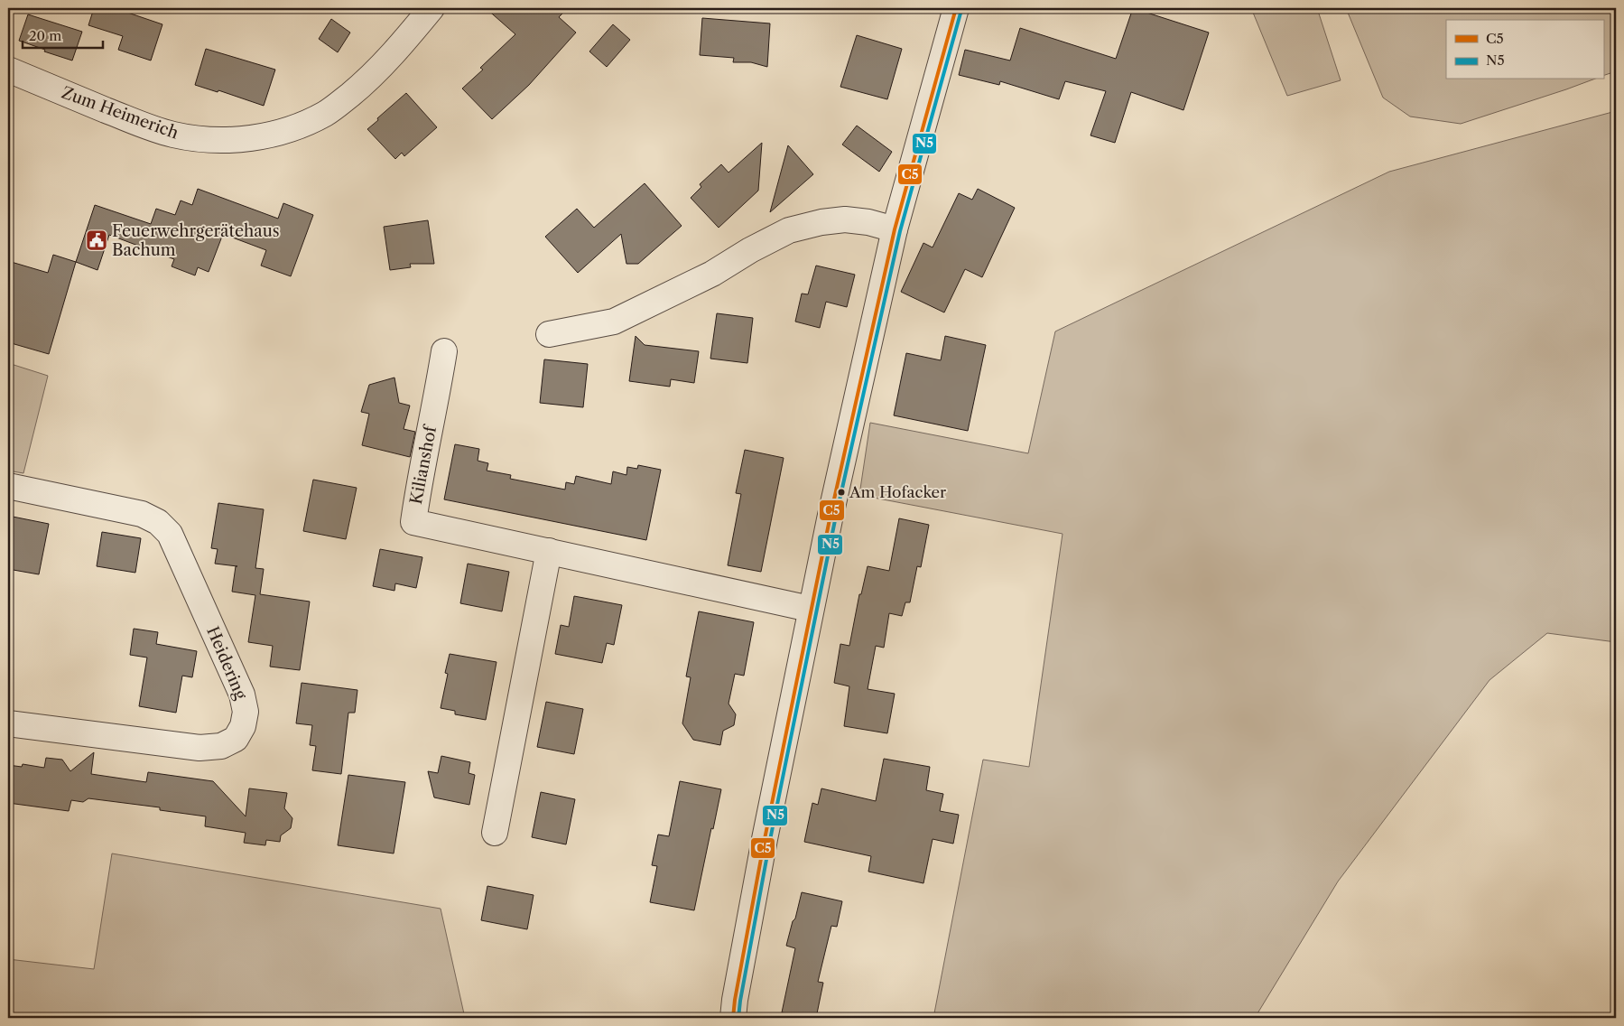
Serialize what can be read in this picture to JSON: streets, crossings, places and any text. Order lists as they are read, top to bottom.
{
  "streets": {
    "street": ["Zum Heimerich", "Kilianshof", "Heidering"]
  },
  "places": {
    "public building": ["Feuerwehrgerätehaus Bachum"],
    "other": ["Am Hofacker"]
  },
  "lines": ["transit line C5", "transit line N5"],
  "legend": ["C5", "N5"],
  "scale_bar": "20 m"
}
